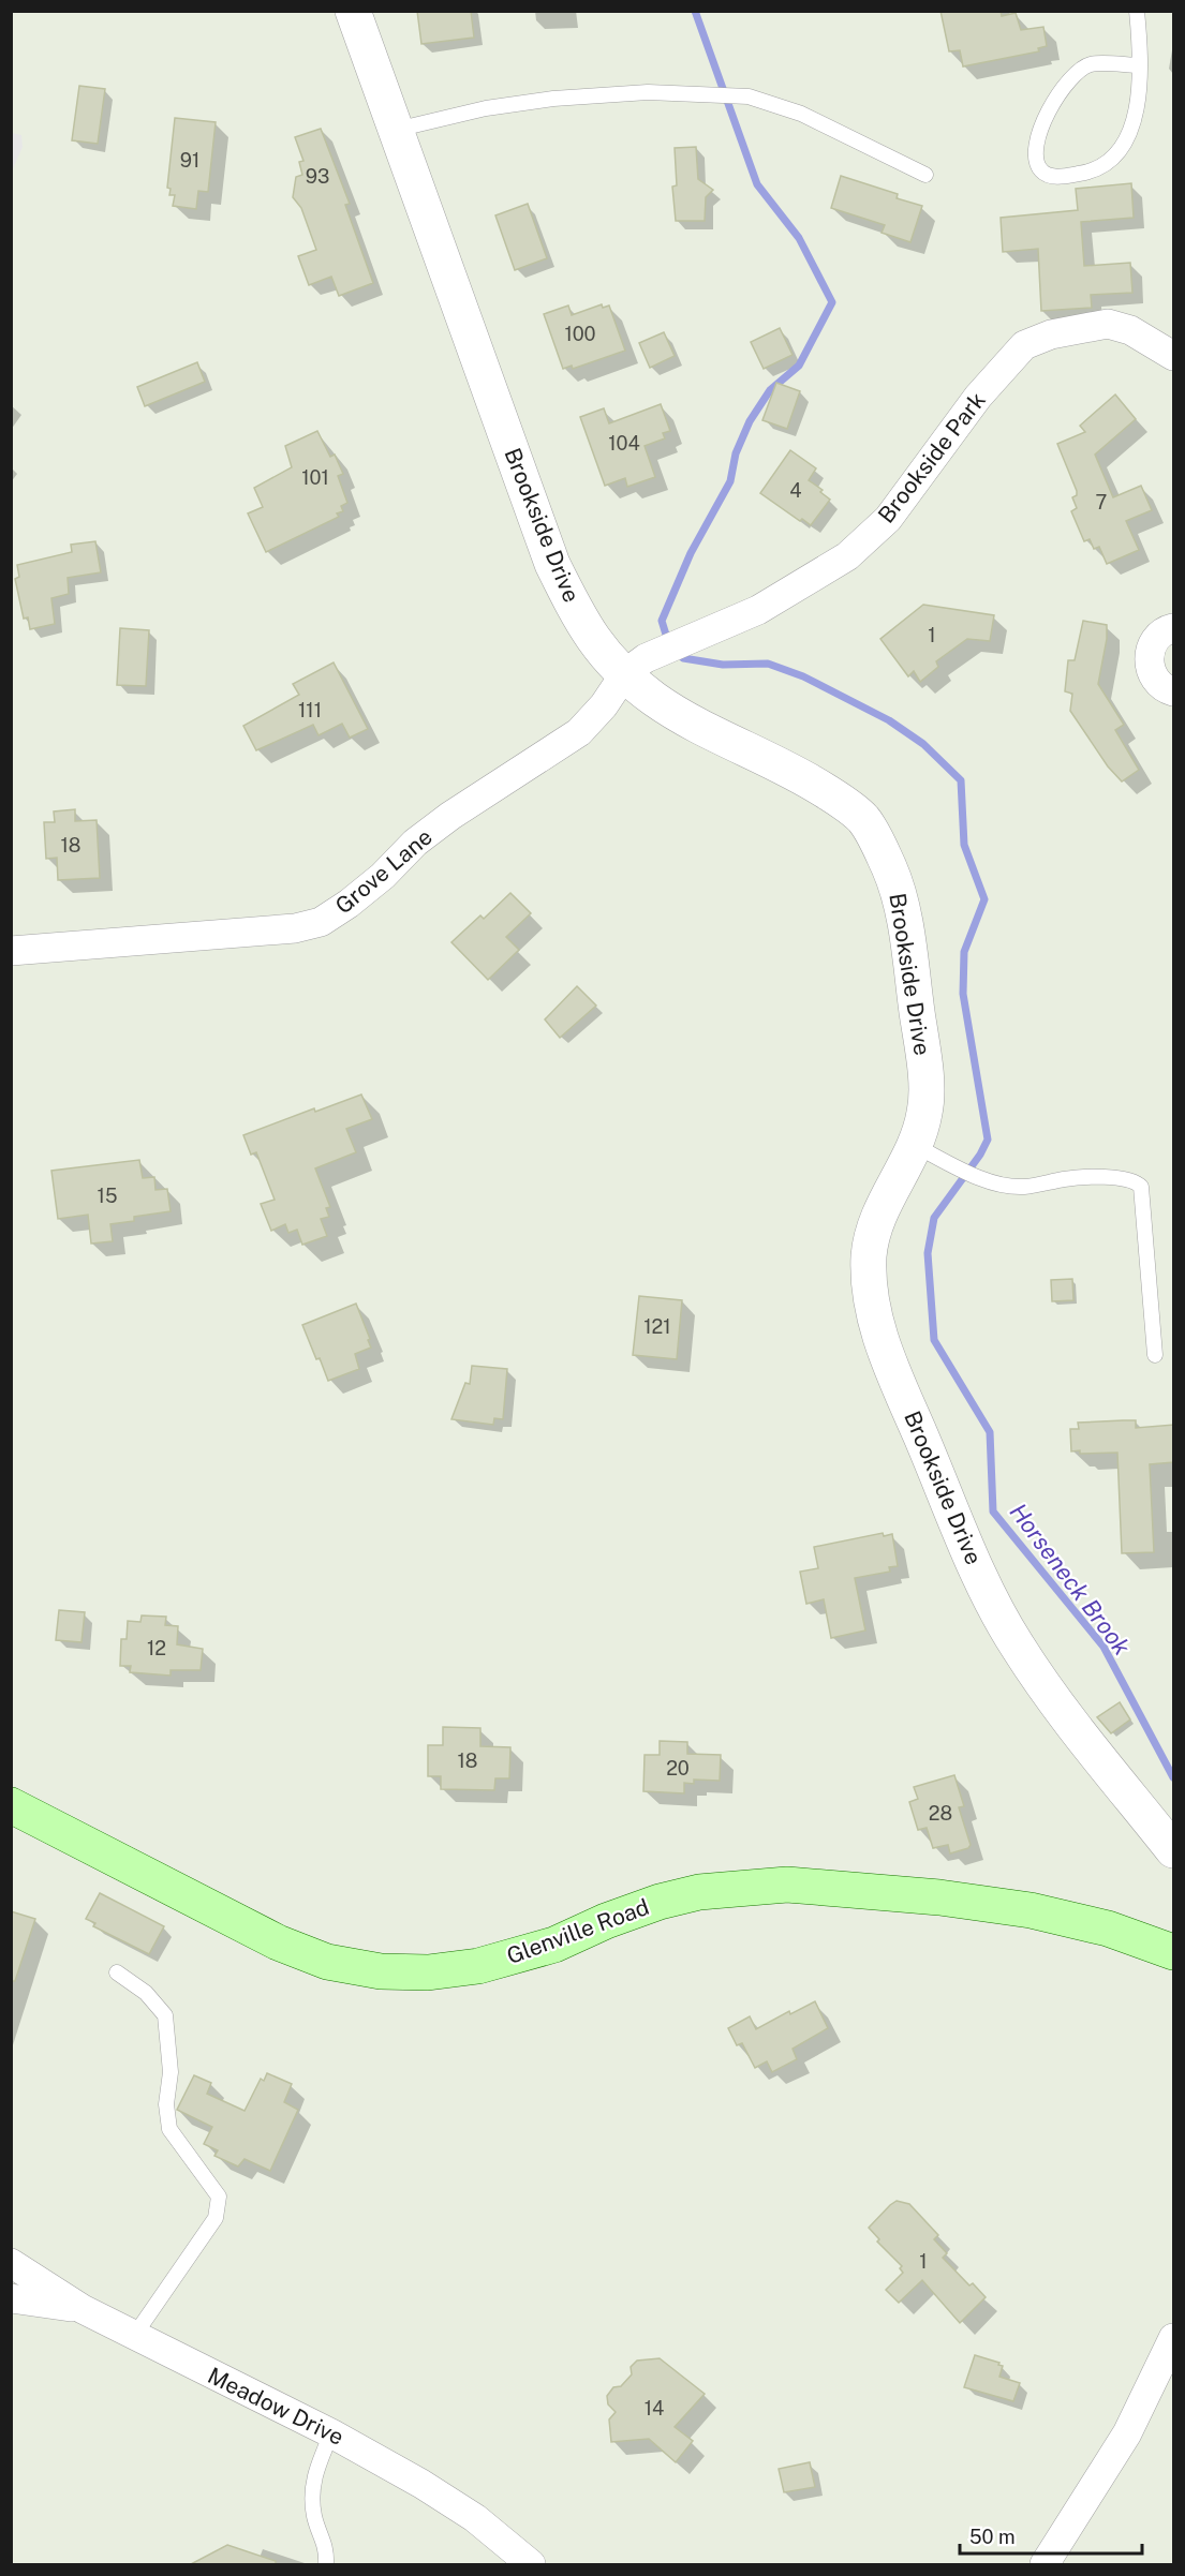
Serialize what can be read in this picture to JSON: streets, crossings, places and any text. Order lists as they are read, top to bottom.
{
  "streets": {
    "main road": ["Glenville Road"],
    "street": [
      "Brookside Park",
      "Brookside Drive",
      "Grove Lane",
      "Meadow Drive"
    ]
  },
  "crossings": [
    ["Brookside Park", "Brookside Drive"],
    ["Brookside Park", "Grove Lane"],
    ["Brookside Drive", "Grove Lane"]
  ],
  "water": ["Horseneck Brook"],
  "house_numbers": [
    "91",
    "93",
    "100",
    "104",
    "101",
    "4",
    "7",
    "1",
    "111",
    "18",
    "15",
    "121",
    "12",
    "18",
    "20",
    "28",
    "1",
    "14"
  ],
  "scale_bar": "50 m"
}
